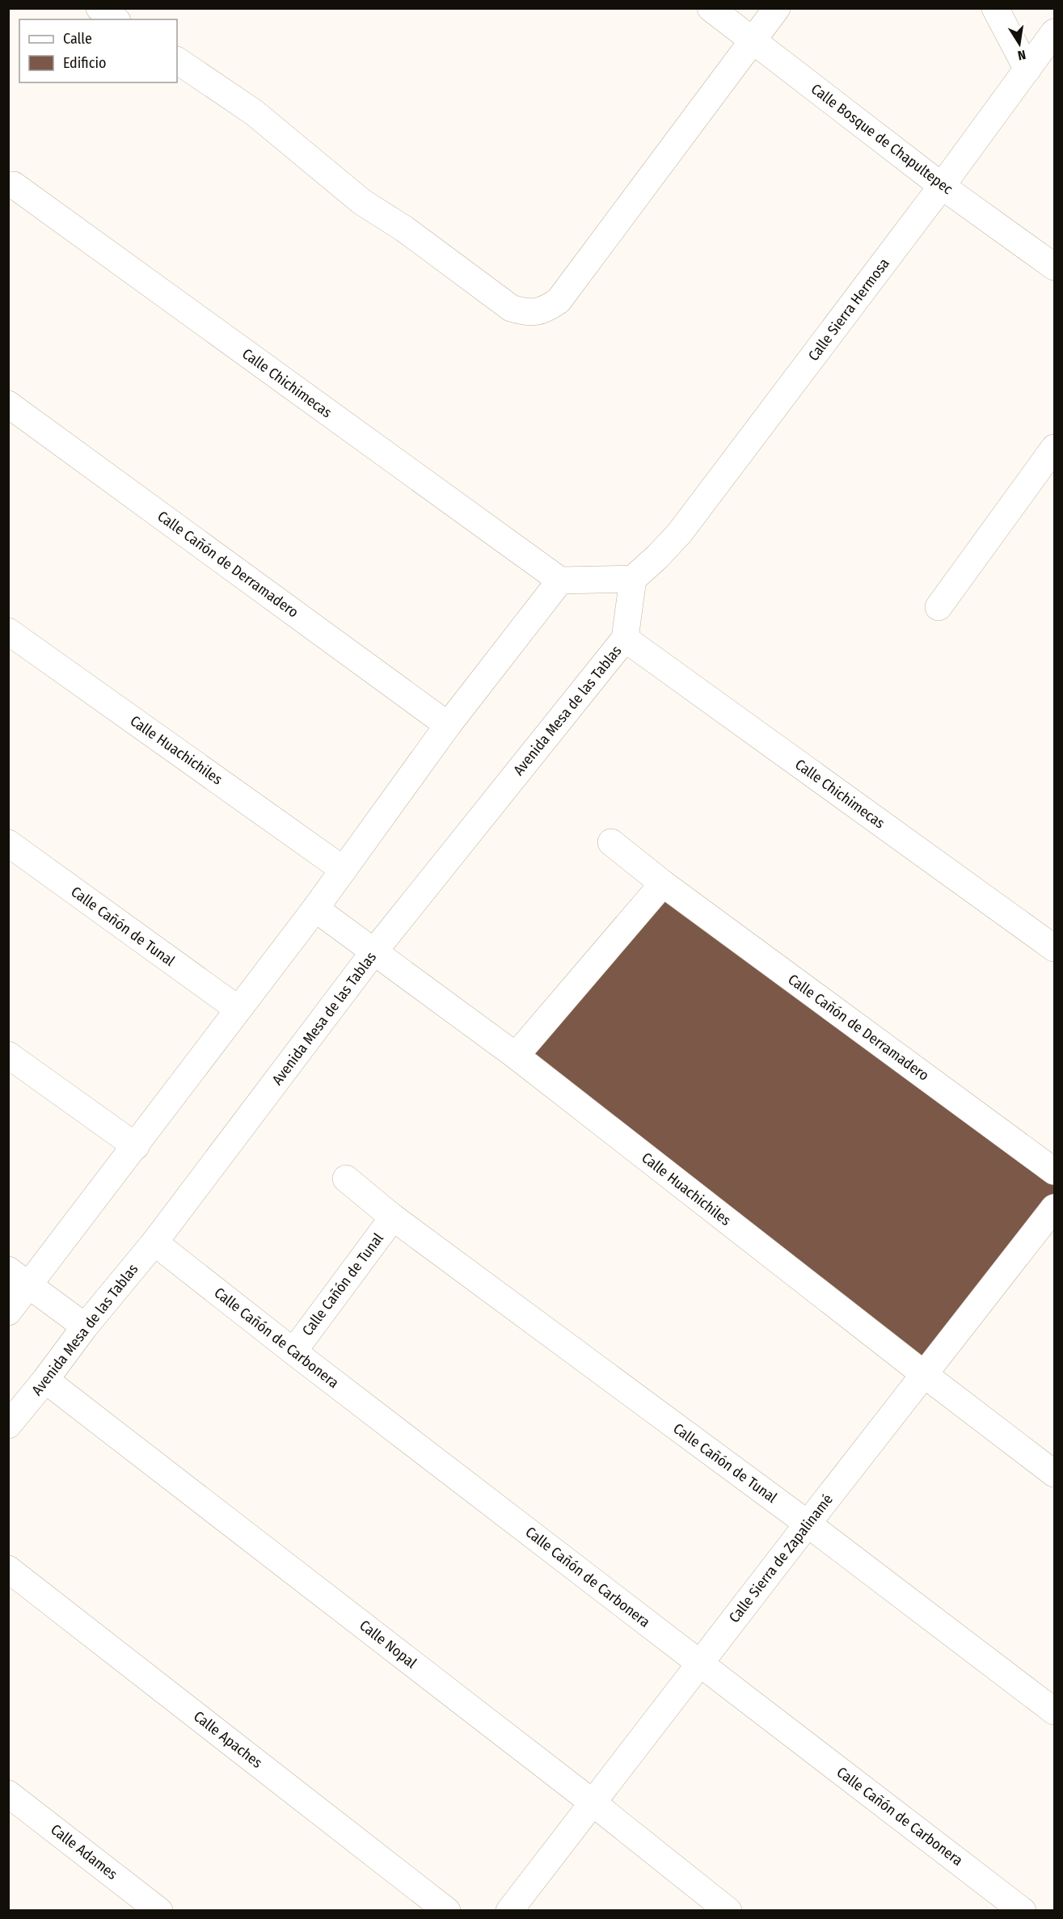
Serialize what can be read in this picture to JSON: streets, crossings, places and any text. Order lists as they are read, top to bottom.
{
  "streets": {
    "street": [
      "Calle Bosque de Chapultepec",
      "Calle Sierra Hermosa",
      "Calle Chichimecas",
      "Calle Cañón de Derramadero",
      "Avenida Mesa de las Tablas",
      "Calle Huachichiles",
      "Calle Cañón de Tunal",
      "Calle Cañón de Carbonera",
      "Calle Sierra de Zapalinamé",
      "Calle Nopal",
      "Calle Apaches",
      "Calle Adames"
    ]
  },
  "crossings": [
    ["Calle Bosque de Chapultepec", "Calle Sierra Hermosa"],
    ["Calle Sierra Hermosa", "Avenida Mesa de las Tablas"],
    ["Calle Chichimecas", "Avenida Mesa de las Tablas"],
    ["Avenida Mesa de las Tablas", "Calle Huachichiles"],
    ["Avenida Mesa de las Tablas", "Calle Cañón de Carbonera"],
    ["Avenida Mesa de las Tablas", "Calle Nopal"],
    ["Calle Huachichiles", "Calle Sierra de Zapalinamé"],
    ["Calle Cañón de Tunal", "Calle Cañón de Carbonera"],
    ["Calle Cañón de Tunal", "Calle Sierra de Zapalinamé"],
    ["Calle Cañón de Carbonera", "Calle Sierra de Zapalinamé"],
    ["Calle Sierra de Zapalinamé", "Calle Nopal"]
  ],
  "legend": ["Calle", "Edificio"],
  "north": "bottom"
}
